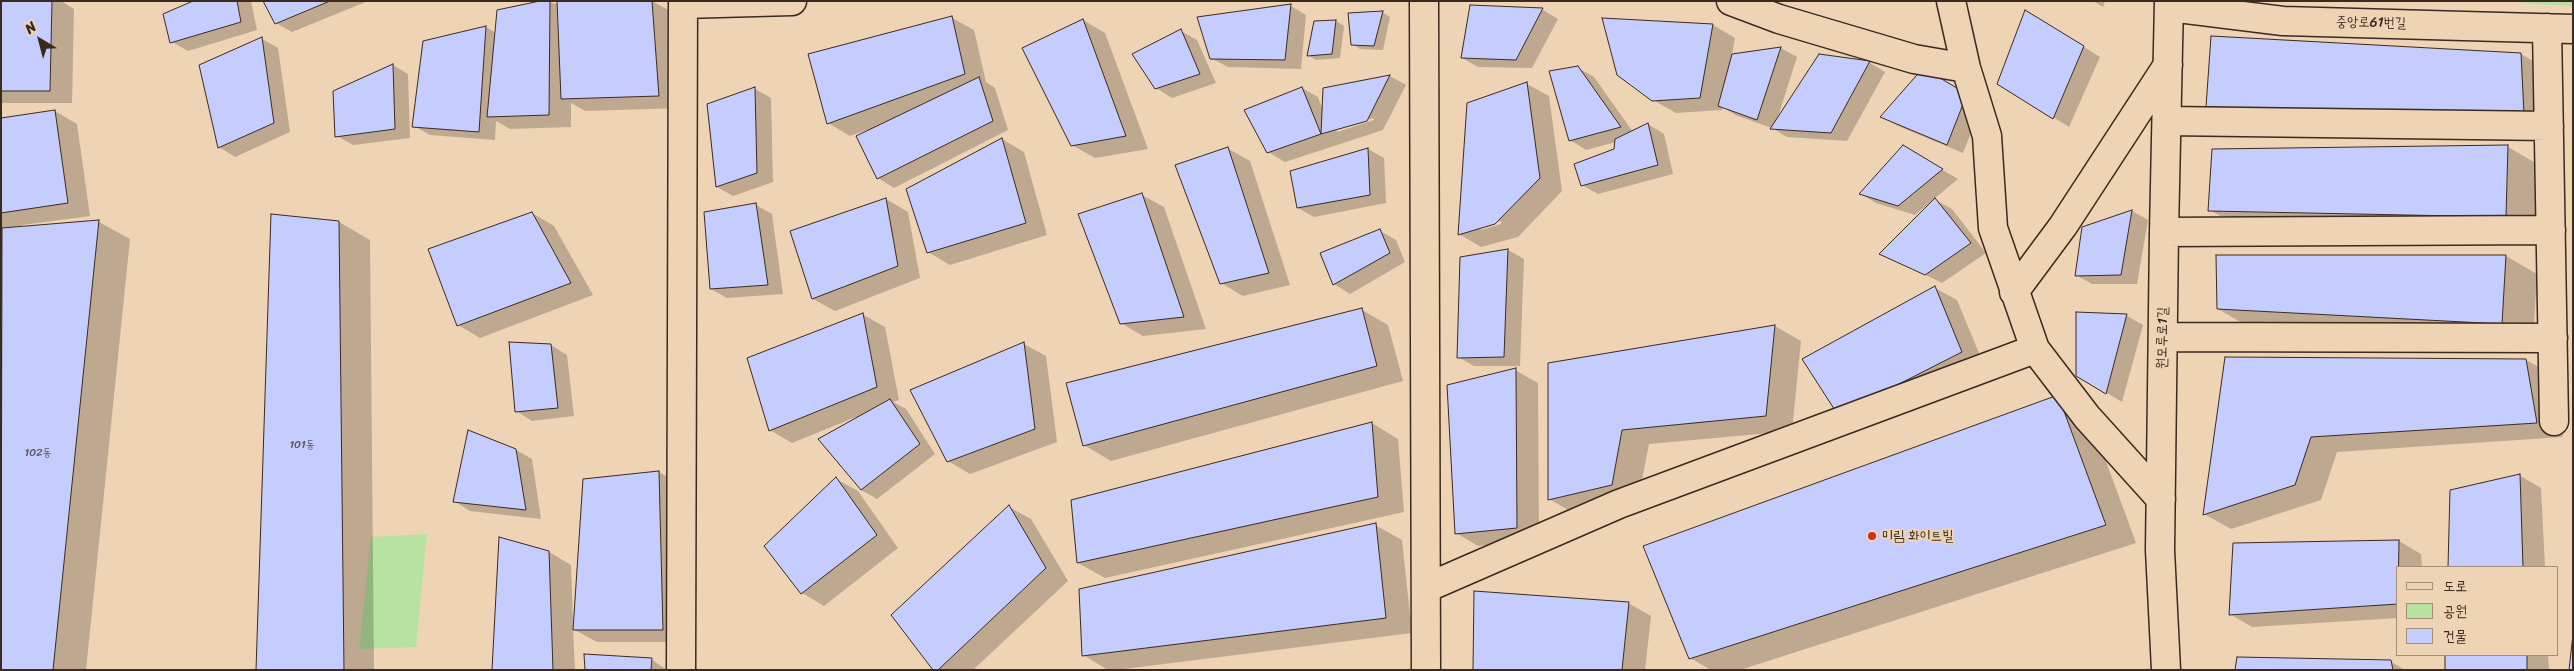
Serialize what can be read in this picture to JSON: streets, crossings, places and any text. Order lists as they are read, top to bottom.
{
  "streets": {
    "street": ["중앙로61번길", "원모루로1길"]
  },
  "crossings": [
    ["중앙로61번길", "원모루로1길"]
  ],
  "places": ["미림 화이트빌"],
  "house_numbers": ["101동", "102동"],
  "legend": ["도로", "공원", "건물"],
  "north": "top left"
}
